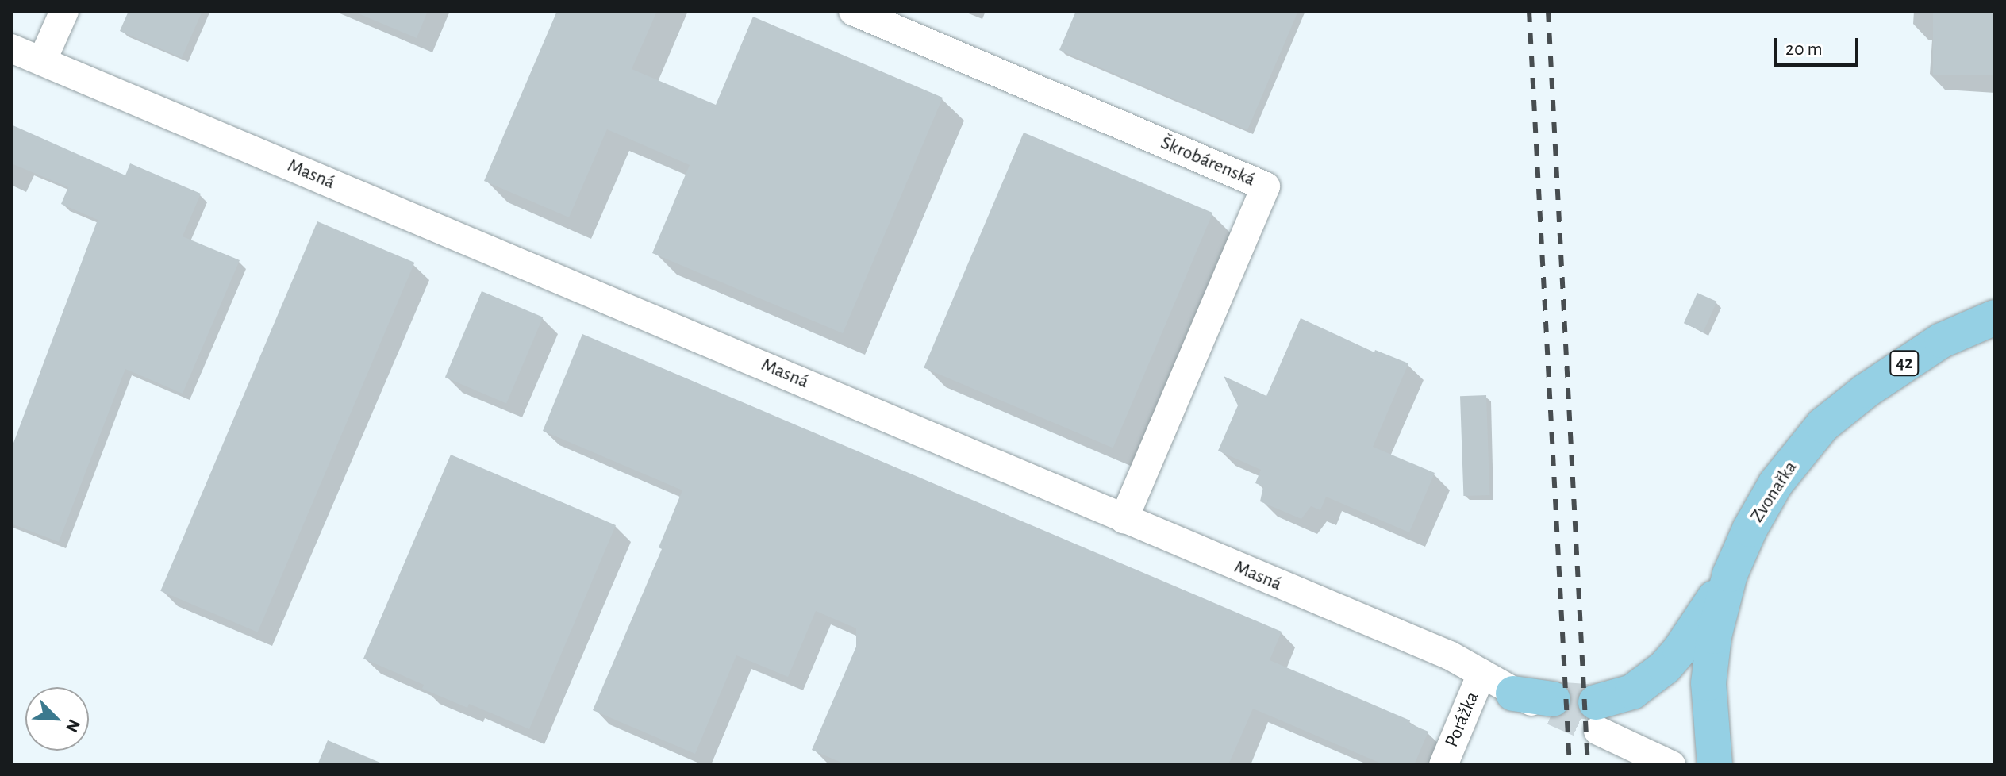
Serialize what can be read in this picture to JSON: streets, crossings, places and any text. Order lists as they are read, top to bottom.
{
  "streets": {
    "main road": ["42", "Zvonařka"],
    "street": ["Škrobárenská", "Masná", "Porážka"]
  },
  "crossings": [
    ["Škrobárenská", "Masná"],
    ["Masná", "Porážka"]
  ],
  "scale_bar": "20 m",
  "north": "bottom right"
}
